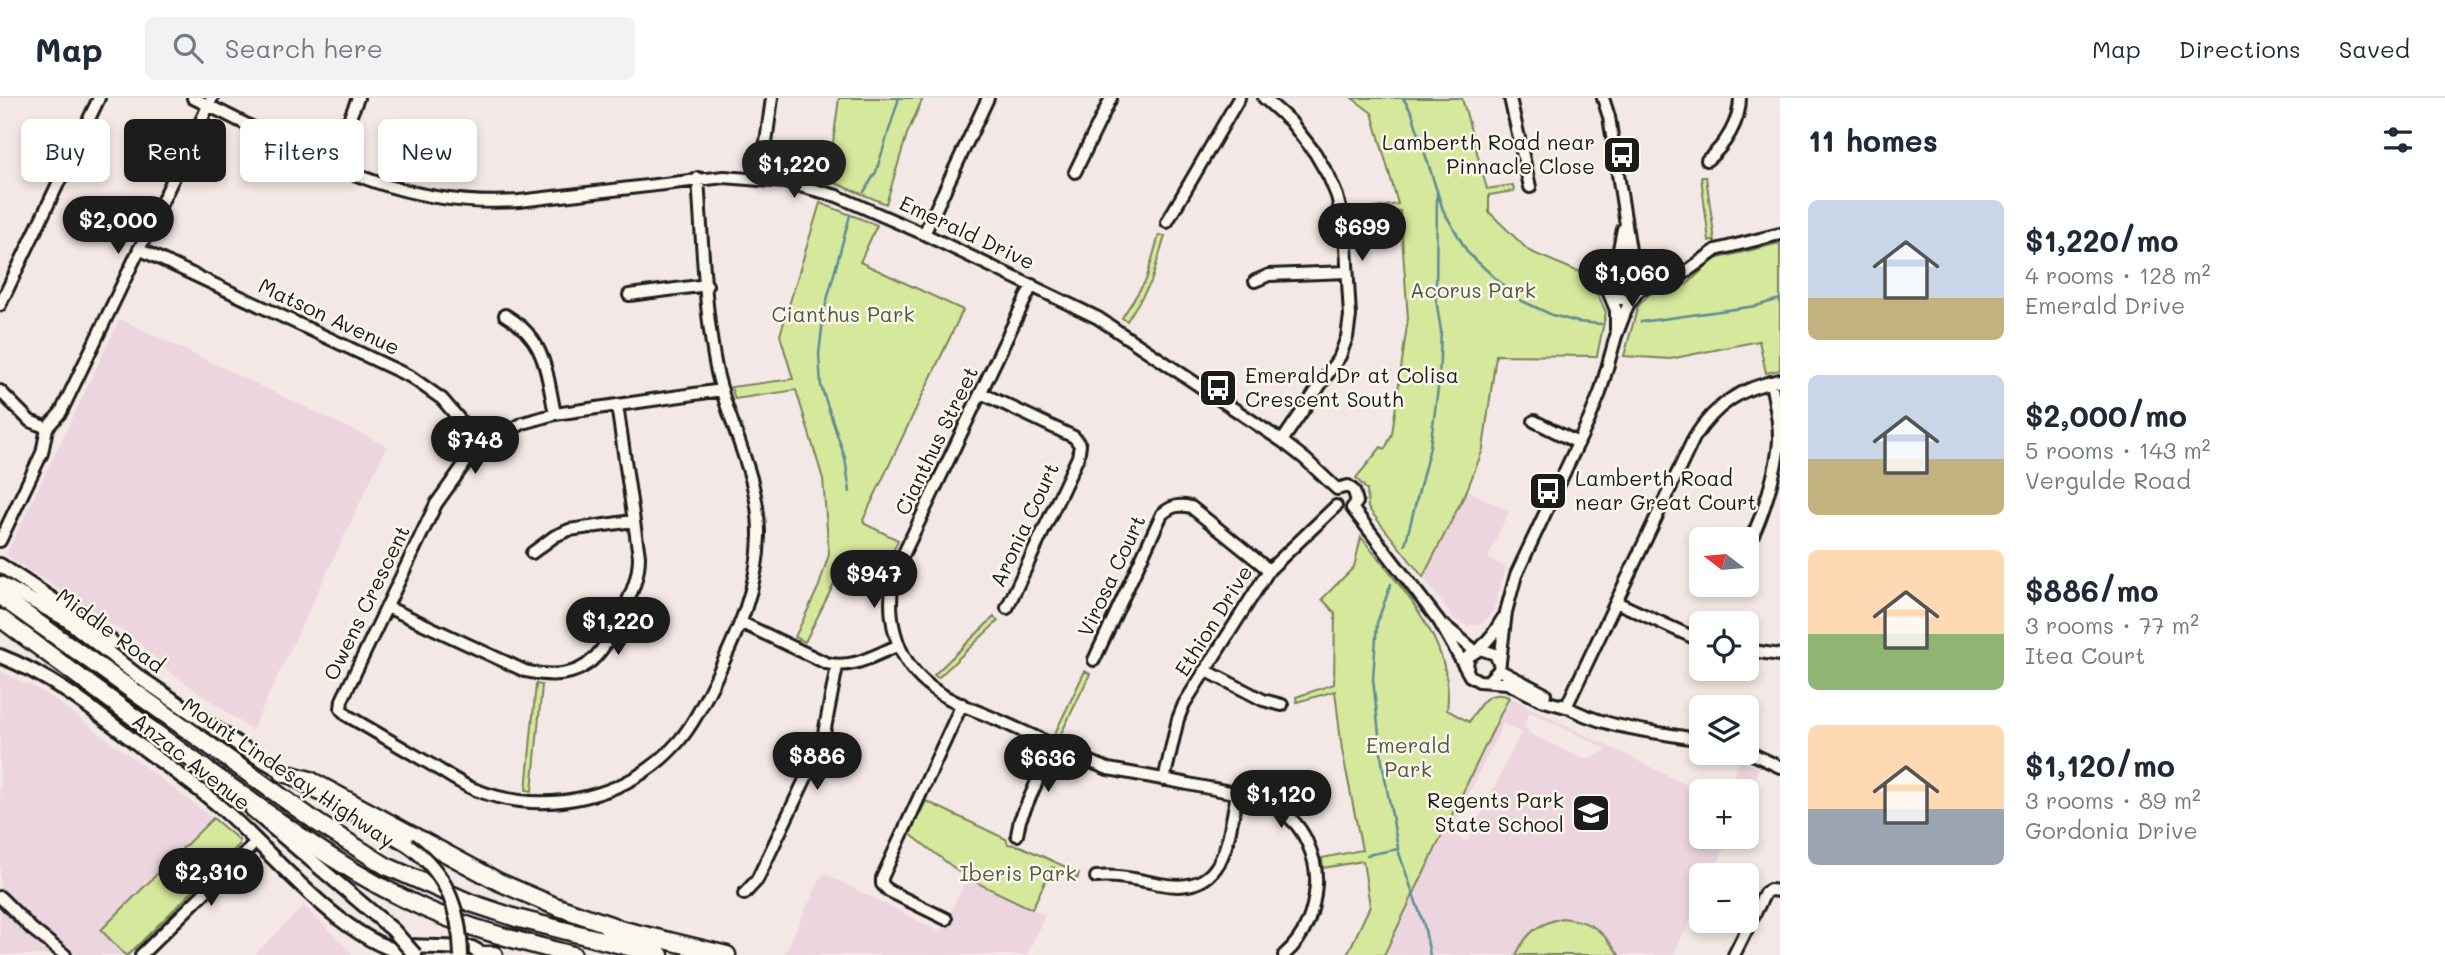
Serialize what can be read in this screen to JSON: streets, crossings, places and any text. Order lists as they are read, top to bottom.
{
  "streets": {
    "highway": ["Mount Lindesay Highway"],
    "main road": ["Middle Road", "Anzac Avenue"],
    "street": [
      "Emerald Drive",
      "Matson Avenue",
      "Cianthus Street",
      "Aronia Court",
      "Virosa Court",
      "Owens Crescent",
      "Ethion Drive"
    ]
  },
  "crossings": [
    ["Emerald Drive", "Cianthus Street"],
    ["Emerald Drive", "Owens Crescent"],
    ["Emerald Drive", "Ethion Drive"],
    ["Matson Avenue", "Owens Crescent"],
    ["Cianthus Street", "Aronia Court"],
    ["Cianthus Street", "Ethion Drive"],
    ["Virosa Court", "Ethion Drive"],
    ["Middle Road", "Mount Lindesay Highway"]
  ],
  "parks": [
    "Acorus Park",
    "Cianthus Park",
    "Emerald Park",
    "Iberis Park"
  ],
  "places": {
    "bus stop": ["Lamberth Road near Pinnacle Close", "Emerald Dr at Colisa Crescent South", "Lamberth Road near Great Court"],
    "school or university": ["Regents Park State School"]
  },
  "north": "left",
  "page": {
    "header": "Map",
    "search": "Search here",
    "nav": ["Map", "Directions", "Saved"],
    "heading": "11 homes",
    "chip": [
      "Buy",
      "Rent",
      "Filters",
      "New"
    ],
    "price": [
      "$1,220",
      "$2,000",
      "$699",
      "$1,060",
      "$748",
      "$947",
      "$1,220",
      "$886",
      "$636",
      "$1,120",
      "$2,310"
    ],
    "list": [
      {
        "name": "$1,220/mo",
        "note": "4 rooms · 128 m² · Emerald Drive"
      },
      {
        "name": "$2,000/mo",
        "note": "5 rooms · 143 m² · Vergulde Road"
      },
      {
        "name": "$886/mo",
        "note": "3 rooms · 77 m² · Itea Court"
      },
      {
        "name": "$1,120/mo",
        "note": "3 rooms · 89 m² · Gordonia Drive"
      }
    ],
    "map_buttons": ["+", "−"]
  }
}
